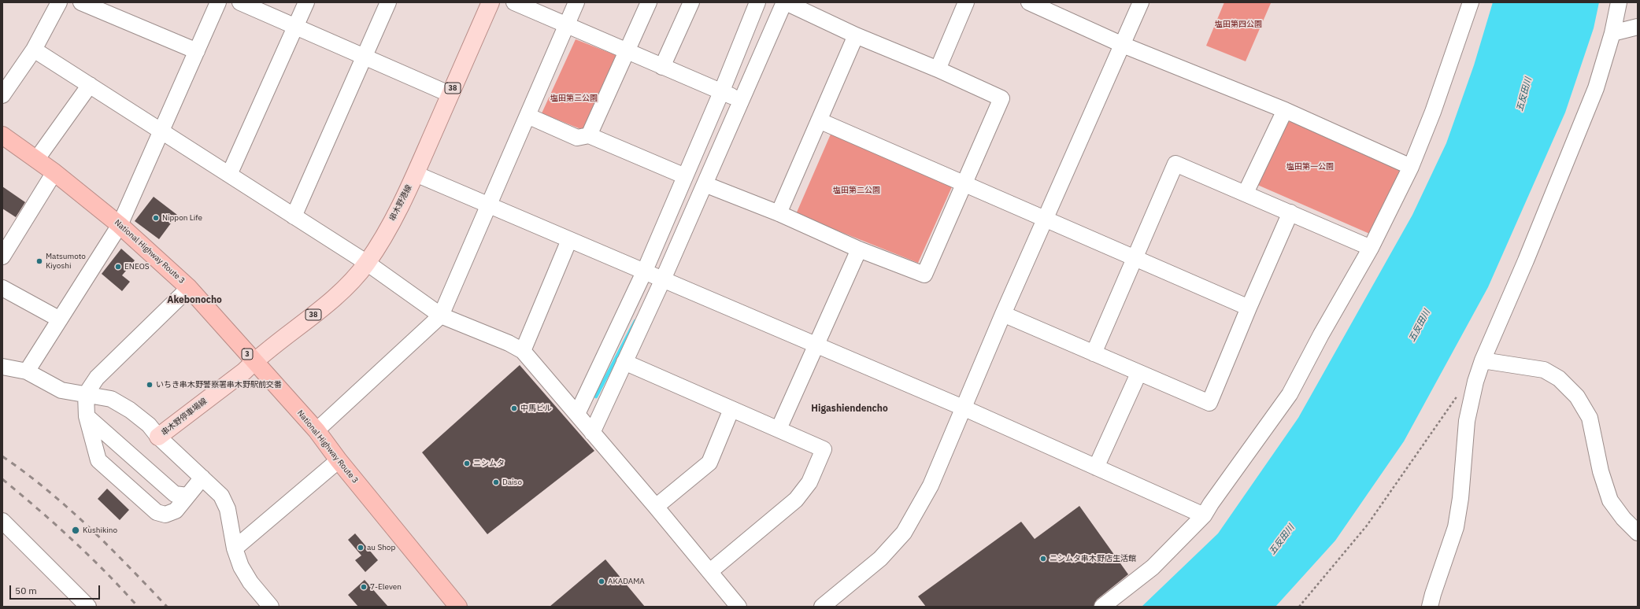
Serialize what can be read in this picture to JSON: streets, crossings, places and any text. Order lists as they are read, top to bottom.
{
  "streets": {
    "highway": ["National Highway Route 3", "3"],
    "main road": ["38", "串木野港線", "串木野停車場線"]
  },
  "crossings": [
    ["串木野港線", "National Highway Route 3"],
    ["串木野港線", "串木野停車場線"],
    ["National Highway Route 3", "串木野停車場線"]
  ],
  "districts": ["Akebonocho", "Higashiendencho"],
  "water": ["五反田川"],
  "parks": [
    "塩田第四公園",
    "塩田第三公園",
    "塩田第一公園",
    "塩田第二公園"
  ],
  "places": [
    "Nippon Life",
    "Matsumoto Kiyoshi",
    "ENEOS",
    "いちき串木野警察署串木野駅前交番",
    "中馬ビル",
    "ニシムタ",
    "Daiso",
    "Kushikino",
    "au Shop",
    "ニシムタ串木野店生活館",
    "AKADAMA",
    "7-Eleven"
  ],
  "scale_bar": "50 m"
}
